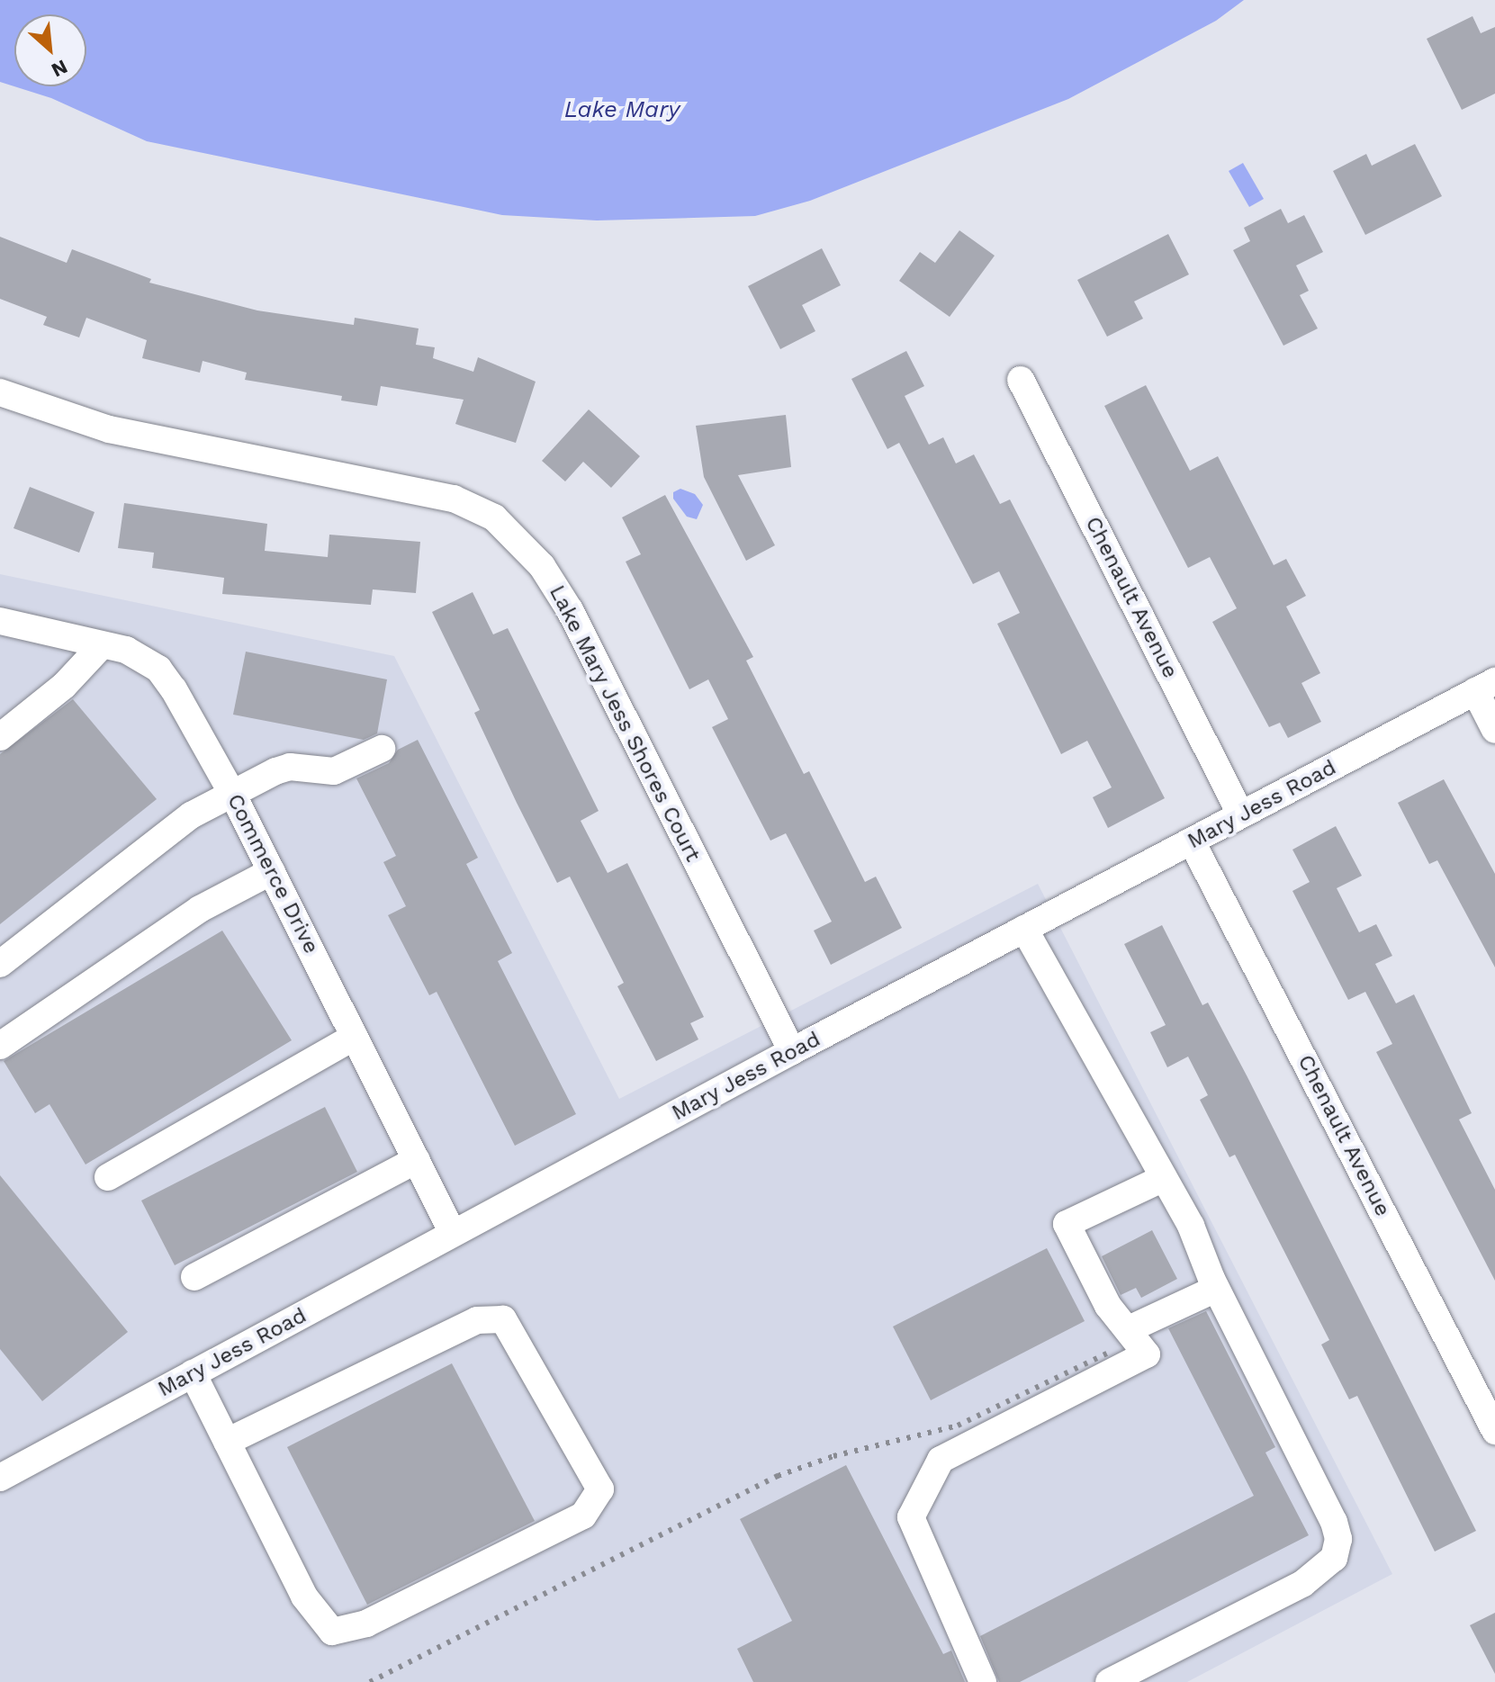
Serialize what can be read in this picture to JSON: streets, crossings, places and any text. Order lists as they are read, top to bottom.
{
  "streets": {
    "street": [
      "Chenault Avenue",
      "Lake Mary Jess Shores Court",
      "Mary Jess Road",
      "Commerce Drive"
    ]
  },
  "crossings": [
    ["Chenault Avenue", "Mary Jess Road"],
    ["Lake Mary Jess Shores Court", "Mary Jess Road"],
    ["Mary Jess Road", "Commerce Drive"]
  ],
  "water": ["Lake Mary"],
  "north": "bottom right"
}
